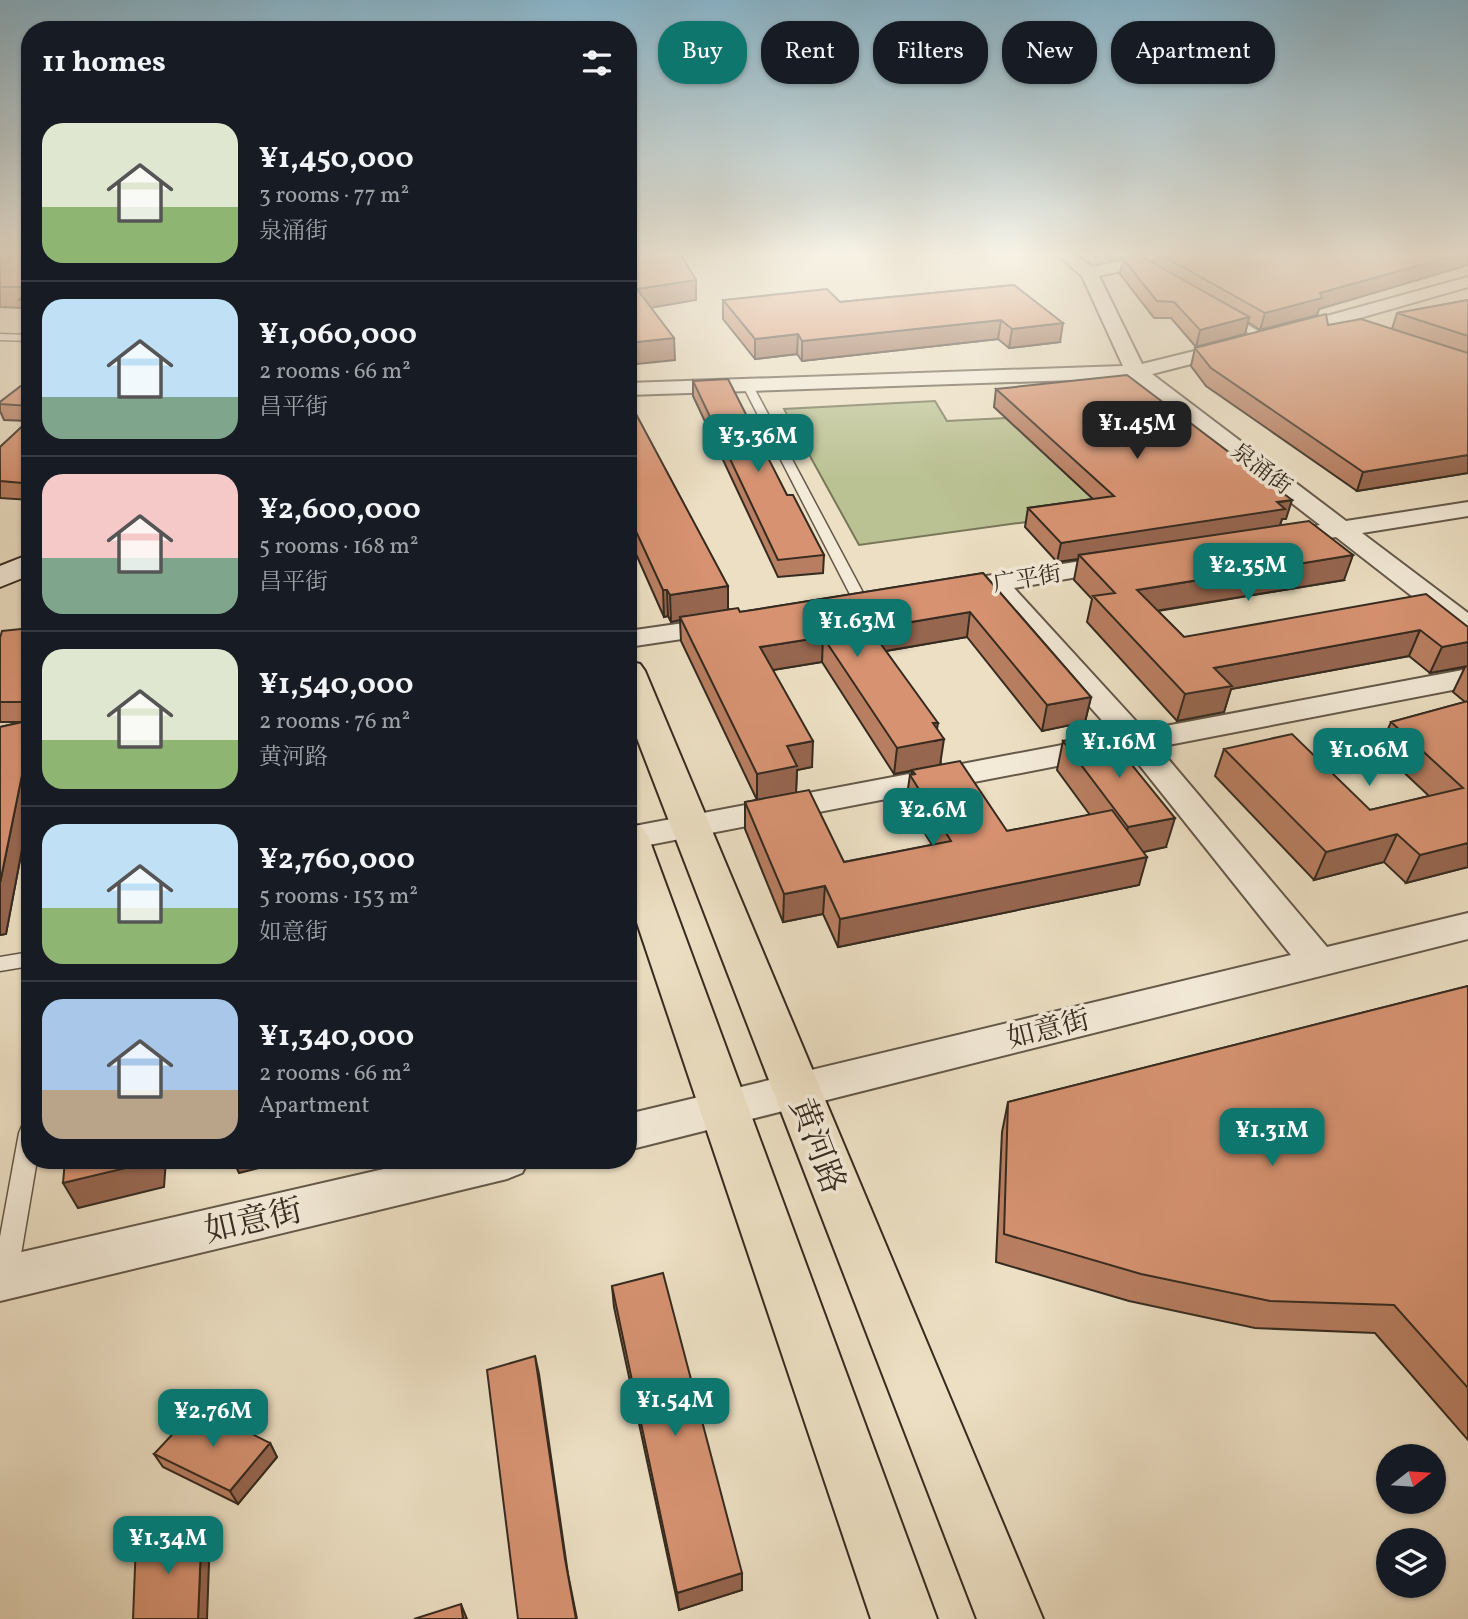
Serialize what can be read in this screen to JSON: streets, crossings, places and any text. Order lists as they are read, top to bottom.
{
  "streets": {
    "main road": ["黄河路"],
    "street": ["泉涌街", "广平街", "如意街"]
  },
  "crossings": [
    ["如意街", "黄河路"]
  ],
  "north": "right",
  "page": {
    "chip": [
      "Buy",
      "Rent",
      "Filters",
      "New",
      "Apartment"
    ],
    "heading": "11 homes",
    "list": [
      {
        "name": "¥1,450,000",
        "note": "3 rooms · 77 m² · 泉涌街"
      },
      {
        "name": "¥1,060,000",
        "note": "2 rooms · 66 m² · 昌平街"
      },
      {
        "name": "¥2,600,000",
        "note": "5 rooms · 168 m² · 昌平街"
      },
      {
        "name": "¥1,540,000",
        "note": "2 rooms · 76 m² · 黄河路"
      },
      {
        "name": "¥2,760,000",
        "note": "5 rooms · 153 m² · 如意街"
      },
      {
        "name": "¥1,340,000",
        "note": "2 rooms · 66 m² · Apartment"
      }
    ],
    "price": [
      "¥1.45M",
      "¥3.36M",
      "¥2.35M",
      "¥1.63M",
      "¥1.16M",
      "¥1.06M",
      "¥2.6M",
      "¥1.31M",
      "¥1.54M",
      "¥2.76M",
      "¥1.34M"
    ]
  }
}
